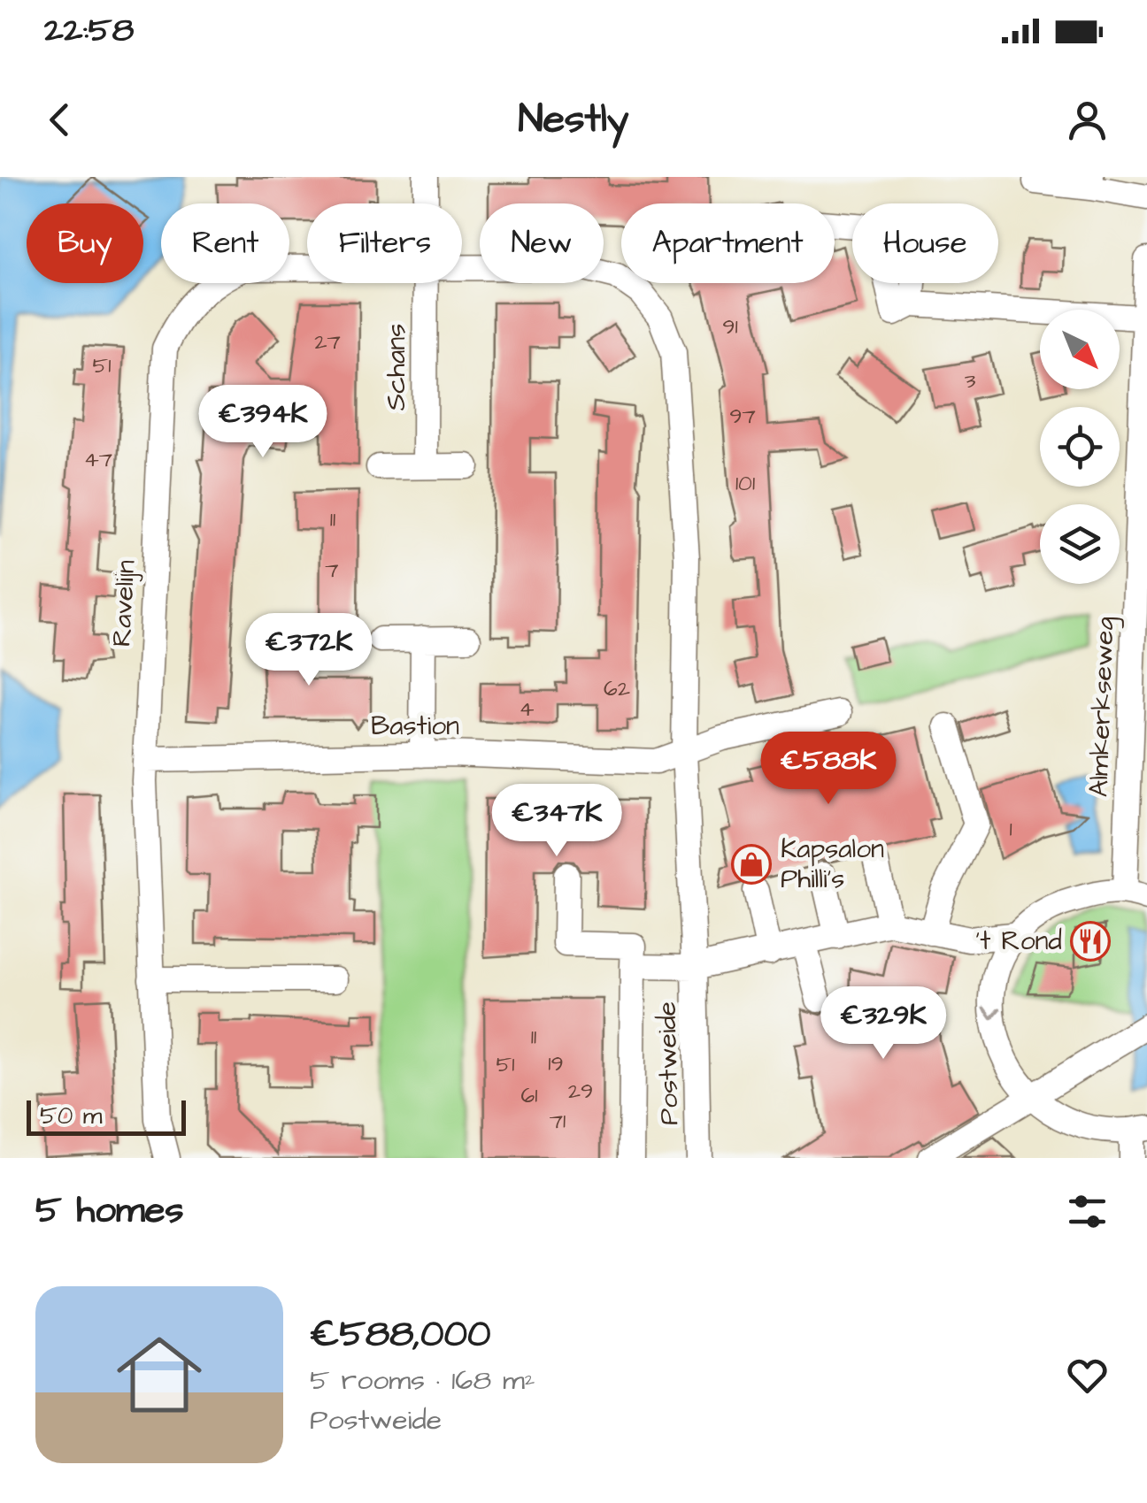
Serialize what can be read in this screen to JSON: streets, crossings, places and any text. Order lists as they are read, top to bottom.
{
  "streets": {
    "street": [
      "Schans",
      "Ravelijn",
      "Almkerkseweg",
      "Bastion",
      "Postweide"
    ]
  },
  "crossings": [
    ["Ravelijn", "Bastion"],
    ["Ravelijn", "Postweide"],
    ["Bastion", "Postweide"]
  ],
  "places": {
    "shop": ["Kapsalon Philli's"],
    "restaurant": ["'t Rond"]
  },
  "house_numbers": [
    "91",
    "27",
    "51",
    "3",
    "97",
    "47",
    "101",
    "11",
    "7",
    "62",
    "4",
    "1",
    "11",
    "19",
    "51",
    "29",
    "61",
    "71"
  ],
  "scale_bar": "50 m",
  "north": "bottom right",
  "page": {
    "status": "22:58",
    "header": "Nestly",
    "chip": [
      "Buy",
      "Rent",
      "Filters",
      "New",
      "Apartment",
      "House"
    ],
    "price": [
      "€394K",
      "€372K",
      "€588K",
      "€347K",
      "€329K"
    ],
    "scale": "50 m",
    "heading": "5 homes",
    "list": [
      {
        "name": "€588,000",
        "note": "5 rooms · 168 m² · Postweide"
      }
    ]
  }
}
